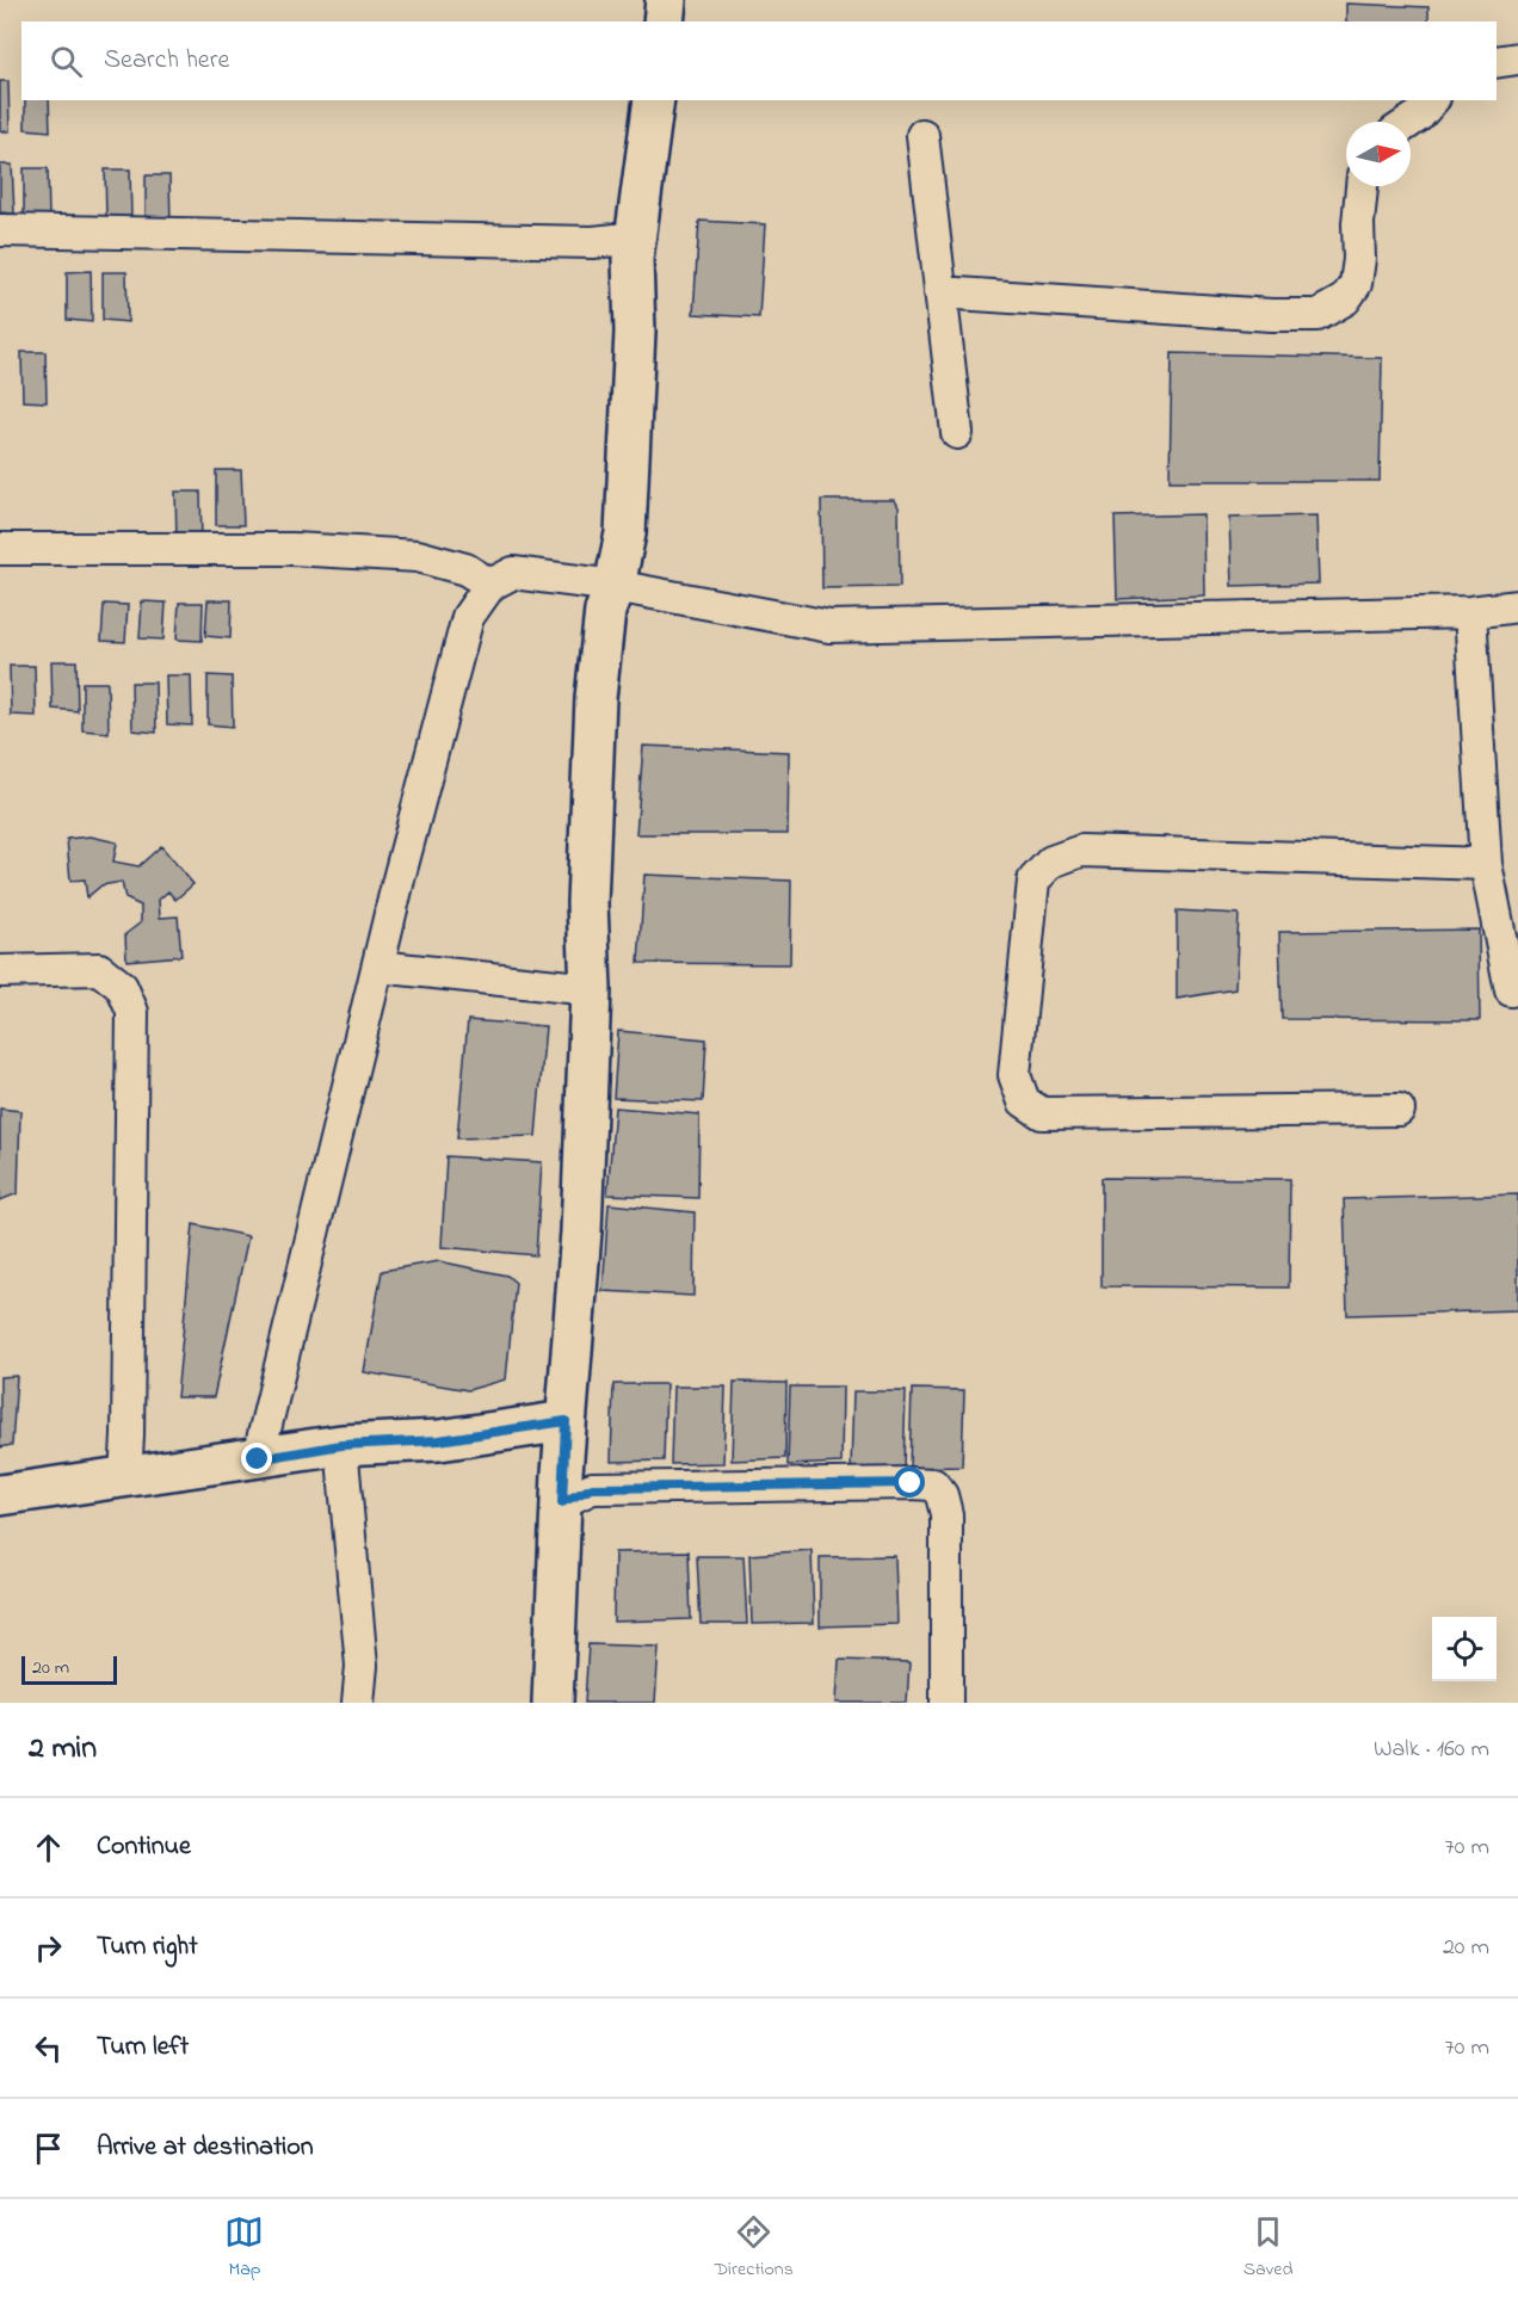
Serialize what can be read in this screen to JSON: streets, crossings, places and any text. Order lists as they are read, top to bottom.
{
  "scale_bar": "20 m",
  "north": "right",
  "page": {
    "search": "Search here",
    "scale": "20 m",
    "heading": ["2 min", "Walk · 160 m"],
    "list": [
      ["Continue", "70 m"],
      ["Turn right", "20 m"],
      ["Turn left", "70 m"],
      "Arrive at destination"
    ],
    "nav": ["Map", "Directions", "Saved"]
  }
}
